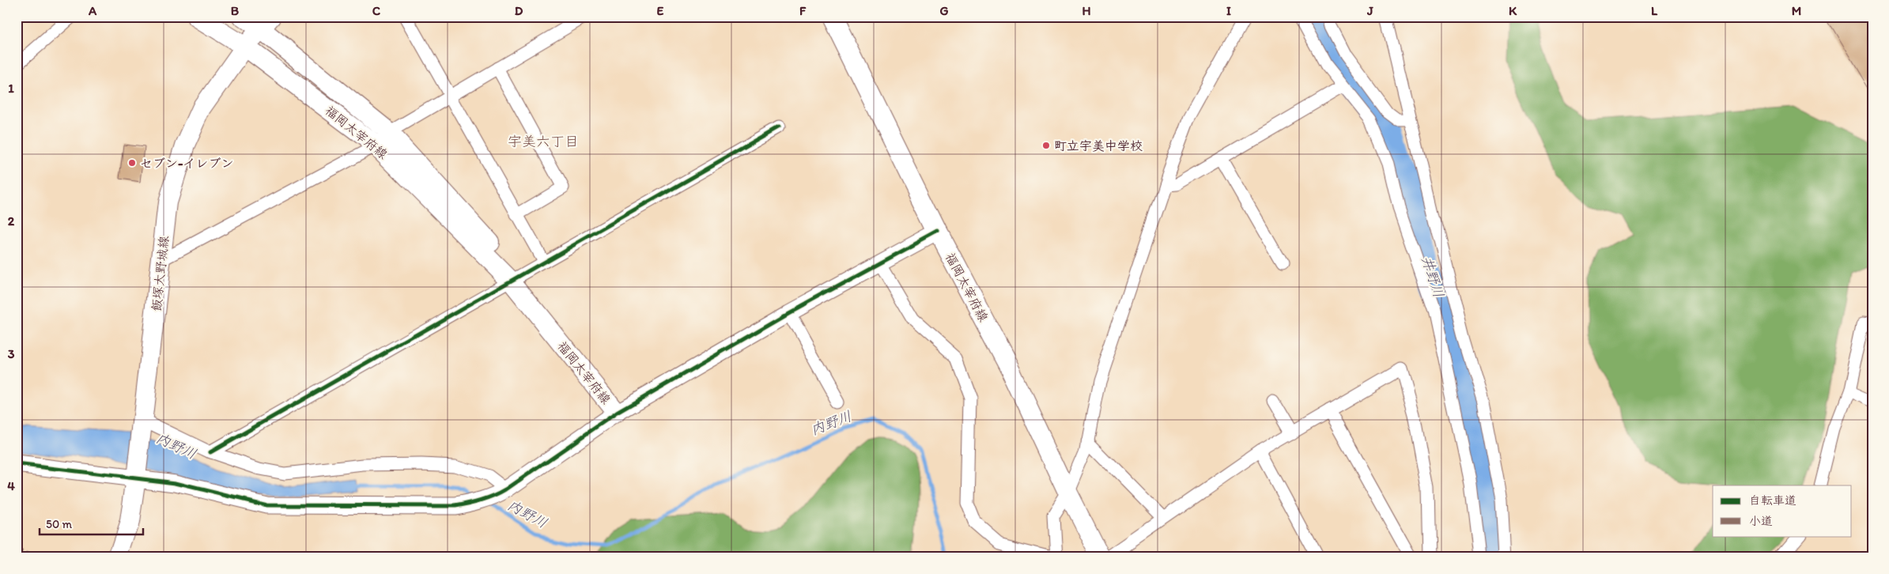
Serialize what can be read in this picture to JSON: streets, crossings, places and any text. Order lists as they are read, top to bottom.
{
  "streets": {
    "main road": ["福岡太宰府線", "飯塚大野城線"]
  },
  "crossings": [
    ["福岡太宰府線", "飯塚大野城線"]
  ],
  "districts": ["宇美六丁目"],
  "water": ["井野川", "内野川"],
  "places": ["町立宇美中学校", "セブン-イレブン"],
  "legend": ["自転車道", "小道"],
  "scale_bar": "50 m",
  "grid": {
    "columns": [
      "A",
      "B",
      "C",
      "D",
      "E",
      "F",
      "G",
      "H",
      "I",
      "J",
      "K",
      "L",
      "M"
    ],
    "rows": [
      "1",
      "2",
      "3",
      "4"
    ]
  }
}
